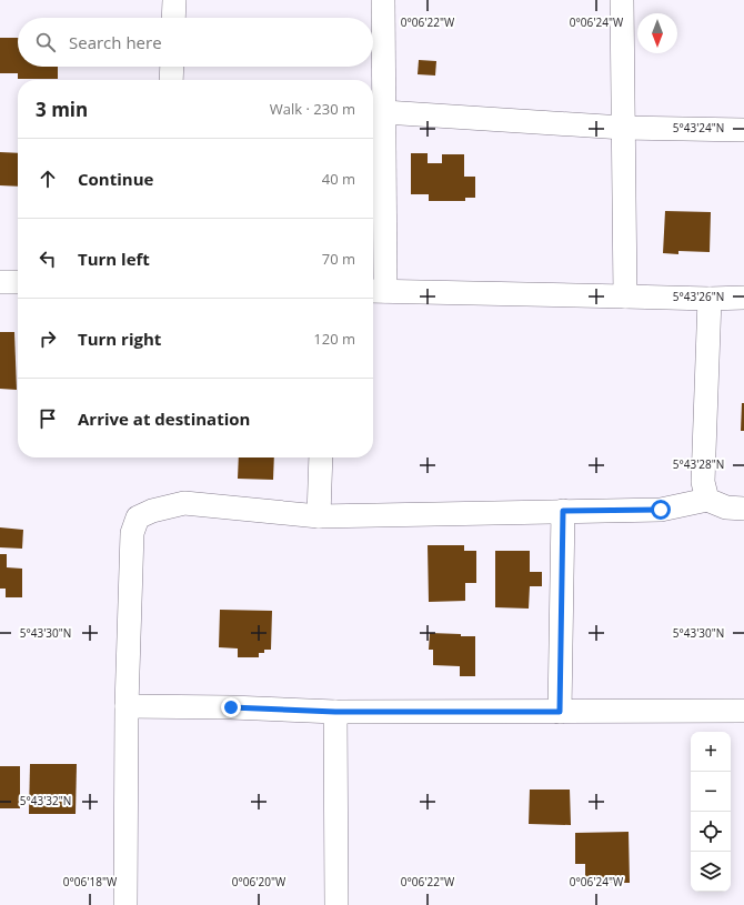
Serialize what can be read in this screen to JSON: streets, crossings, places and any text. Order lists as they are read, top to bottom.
{
  "north": "bottom",
  "page": {
    "search": "Search here",
    "heading": ["3 min", "Walk · 230 m"],
    "list": [
      ["Continue", "40 m"],
      ["Turn left", "70 m"],
      ["Turn right", "120 m"],
      "Arrive at destination"
    ],
    "map_buttons": ["+", "−"]
  },
  "coordinates": [
    "0°06'22\"W",
    "0°06'24\"W",
    "5°43'24\"N",
    "5°43'26\"N",
    "5°43'28\"N",
    "5°43'30\"N",
    "5°43'32\"N",
    "0°06'18\"W",
    "0°06'20\"W"
  ]
}
